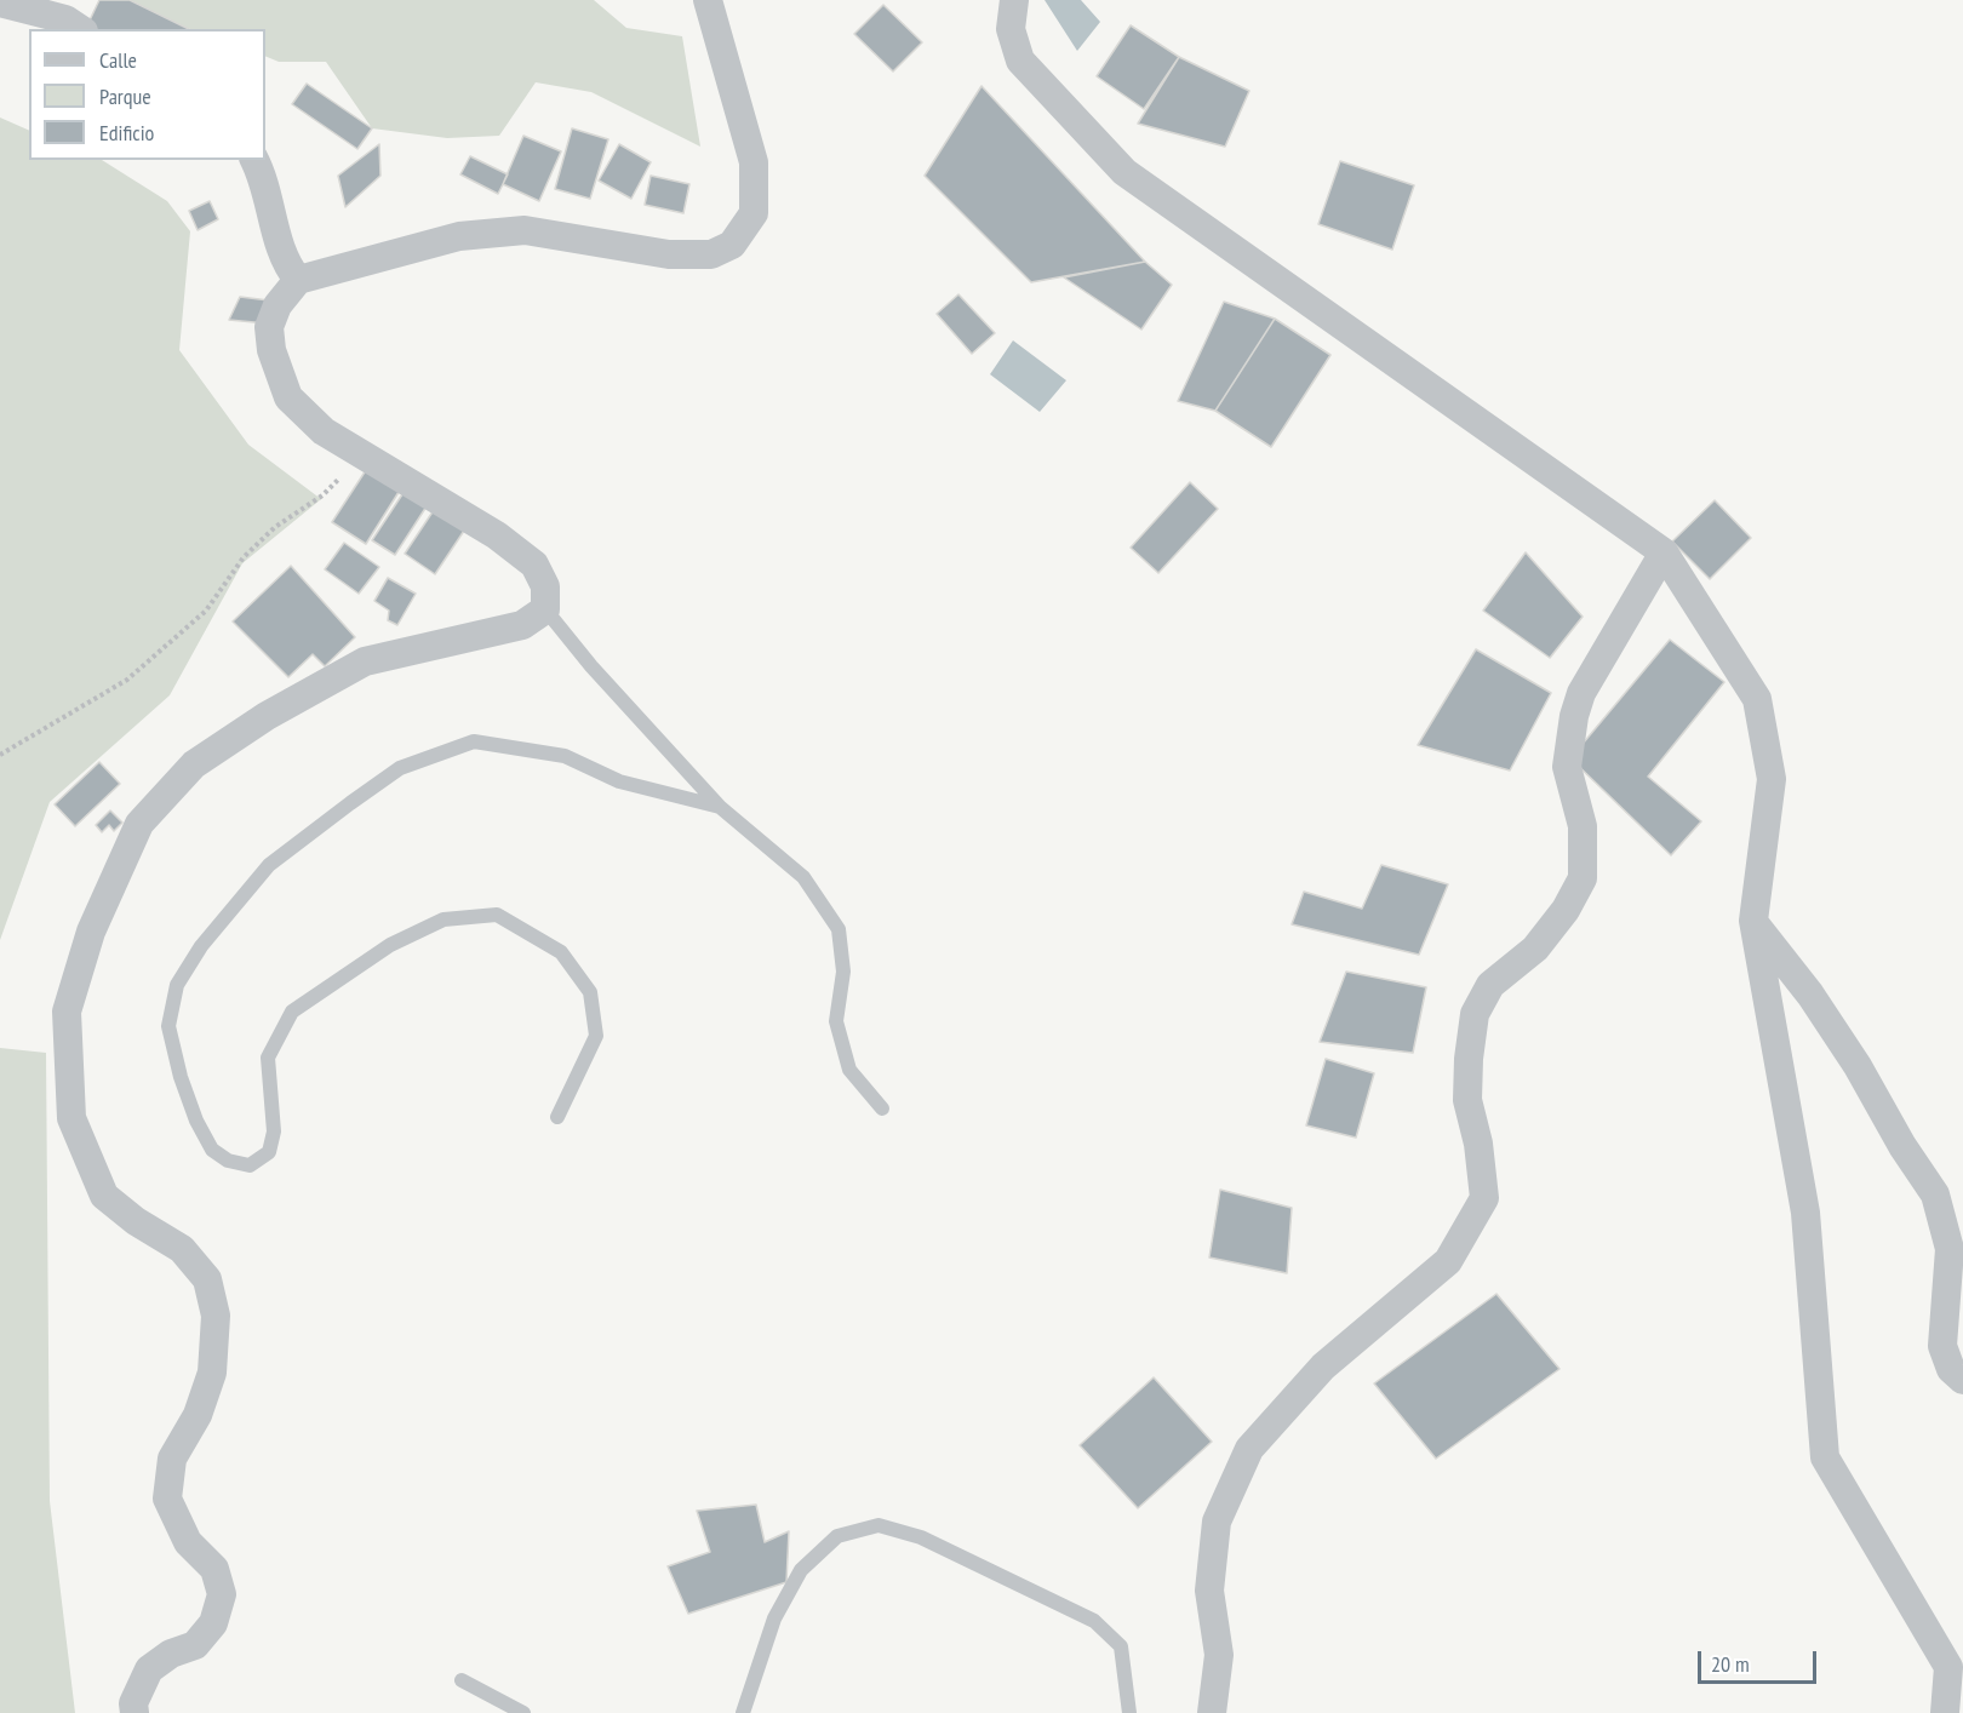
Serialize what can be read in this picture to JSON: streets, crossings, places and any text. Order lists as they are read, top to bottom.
{
  "legend": ["Calle", "Parque", "Edificio"],
  "scale_bar": "20 m"
}
